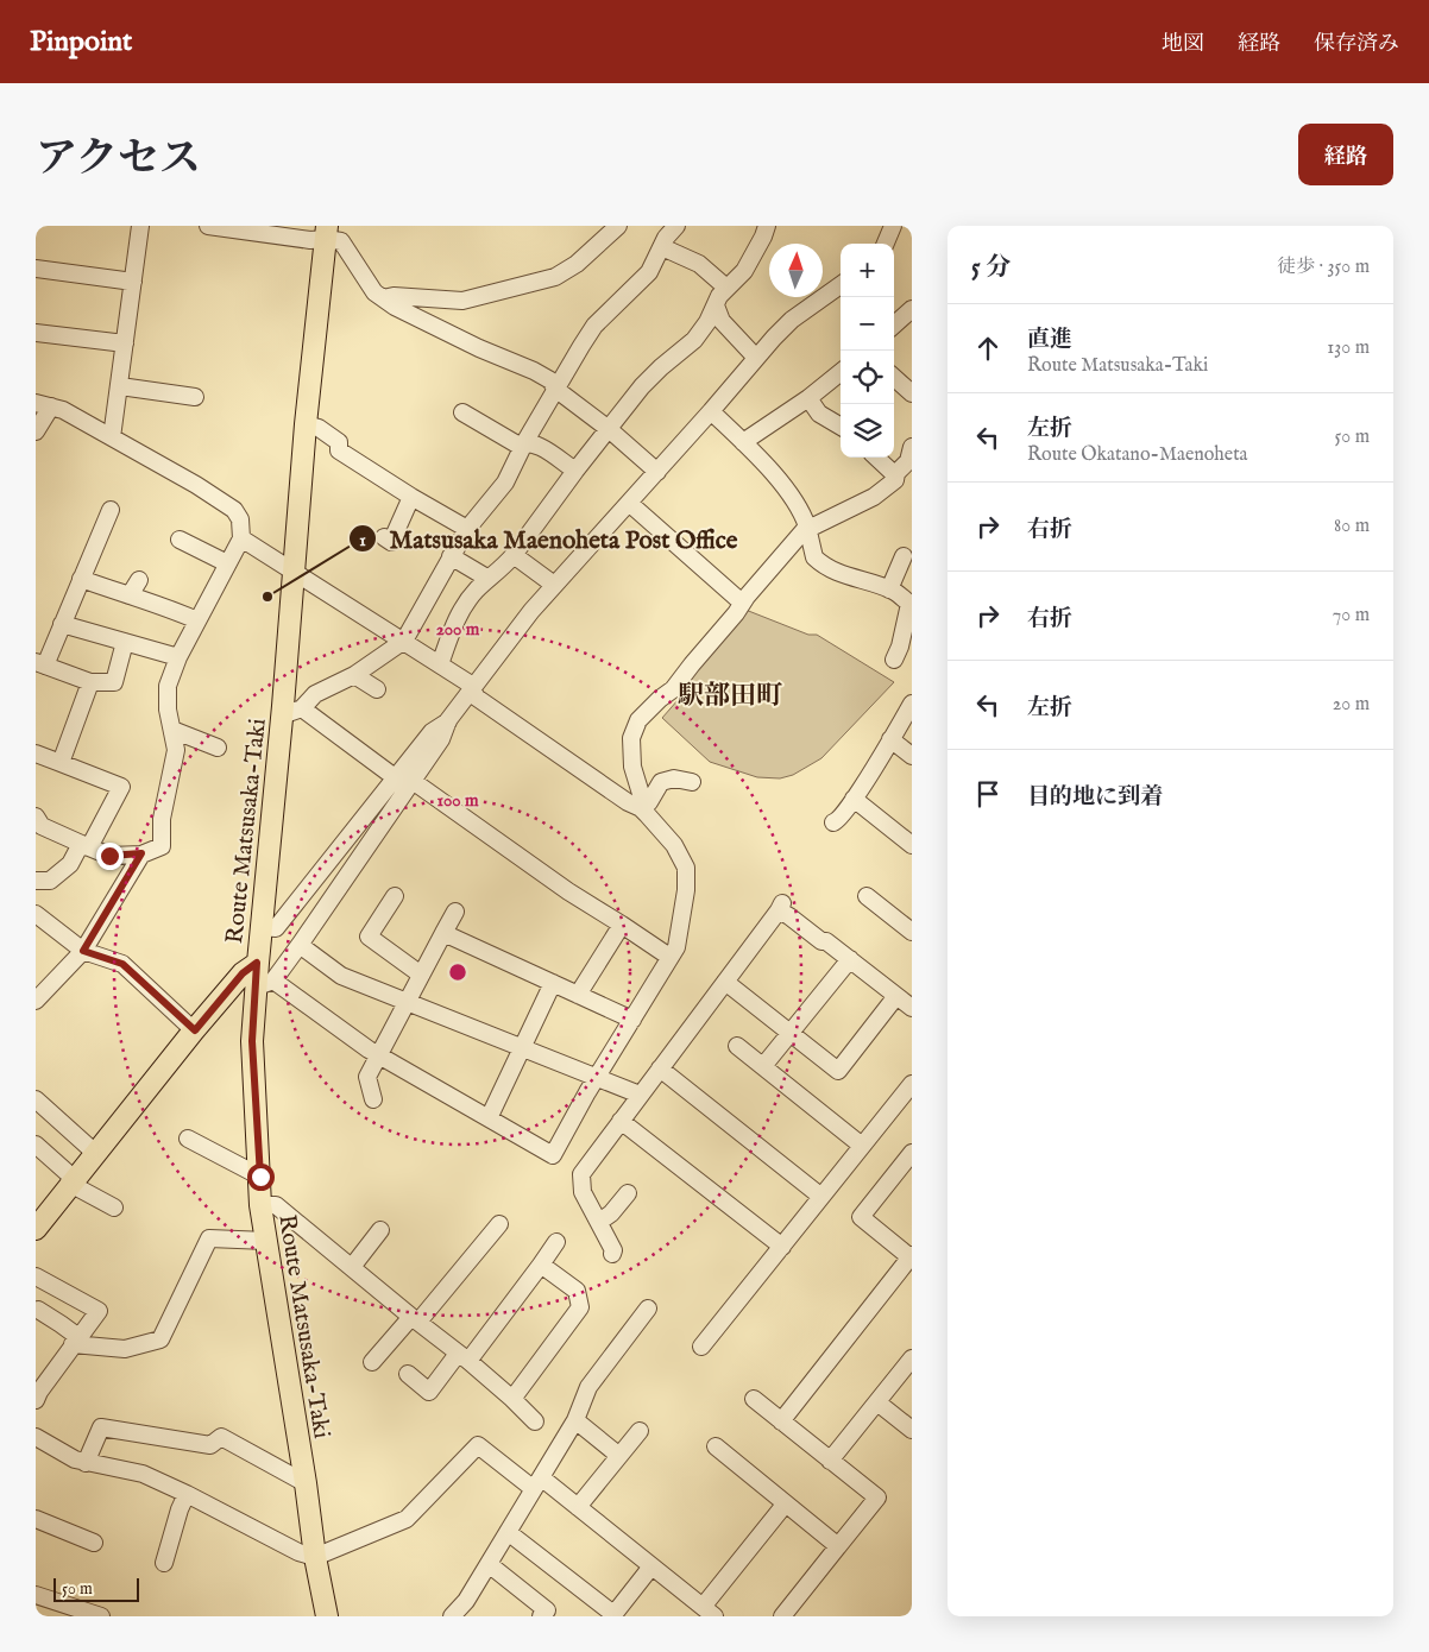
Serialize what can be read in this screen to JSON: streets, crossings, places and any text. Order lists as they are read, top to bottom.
{
  "streets": {
    "main road": ["Route Matsusaka-Taki"]
  },
  "districts": ["駅部田町"],
  "places": ["Matsusaka Maenoheta Post Office"],
  "scale_bar": "50 m",
  "north": "top",
  "page": {
    "header": "Pinpoint",
    "nav": ["地図", "経路", "保存済み"],
    "title": "アクセス",
    "buttons": "経路",
    "heading": ["5 分", "徒歩 · 350 m"],
    "map_buttons": ["+", "−"],
    "list": [
      ["直進", "Route Matsusaka-Taki", "130 m"],
      ["左折", "Route Okatano-Maenoheta", "50 m"],
      ["右折", "80 m"],
      ["右折", "70 m"],
      ["左折", "20 m"],
      "目的地に到着"
    ],
    "scale": "50 m"
  },
  "rings": ["200 m", "100 m"]
}
